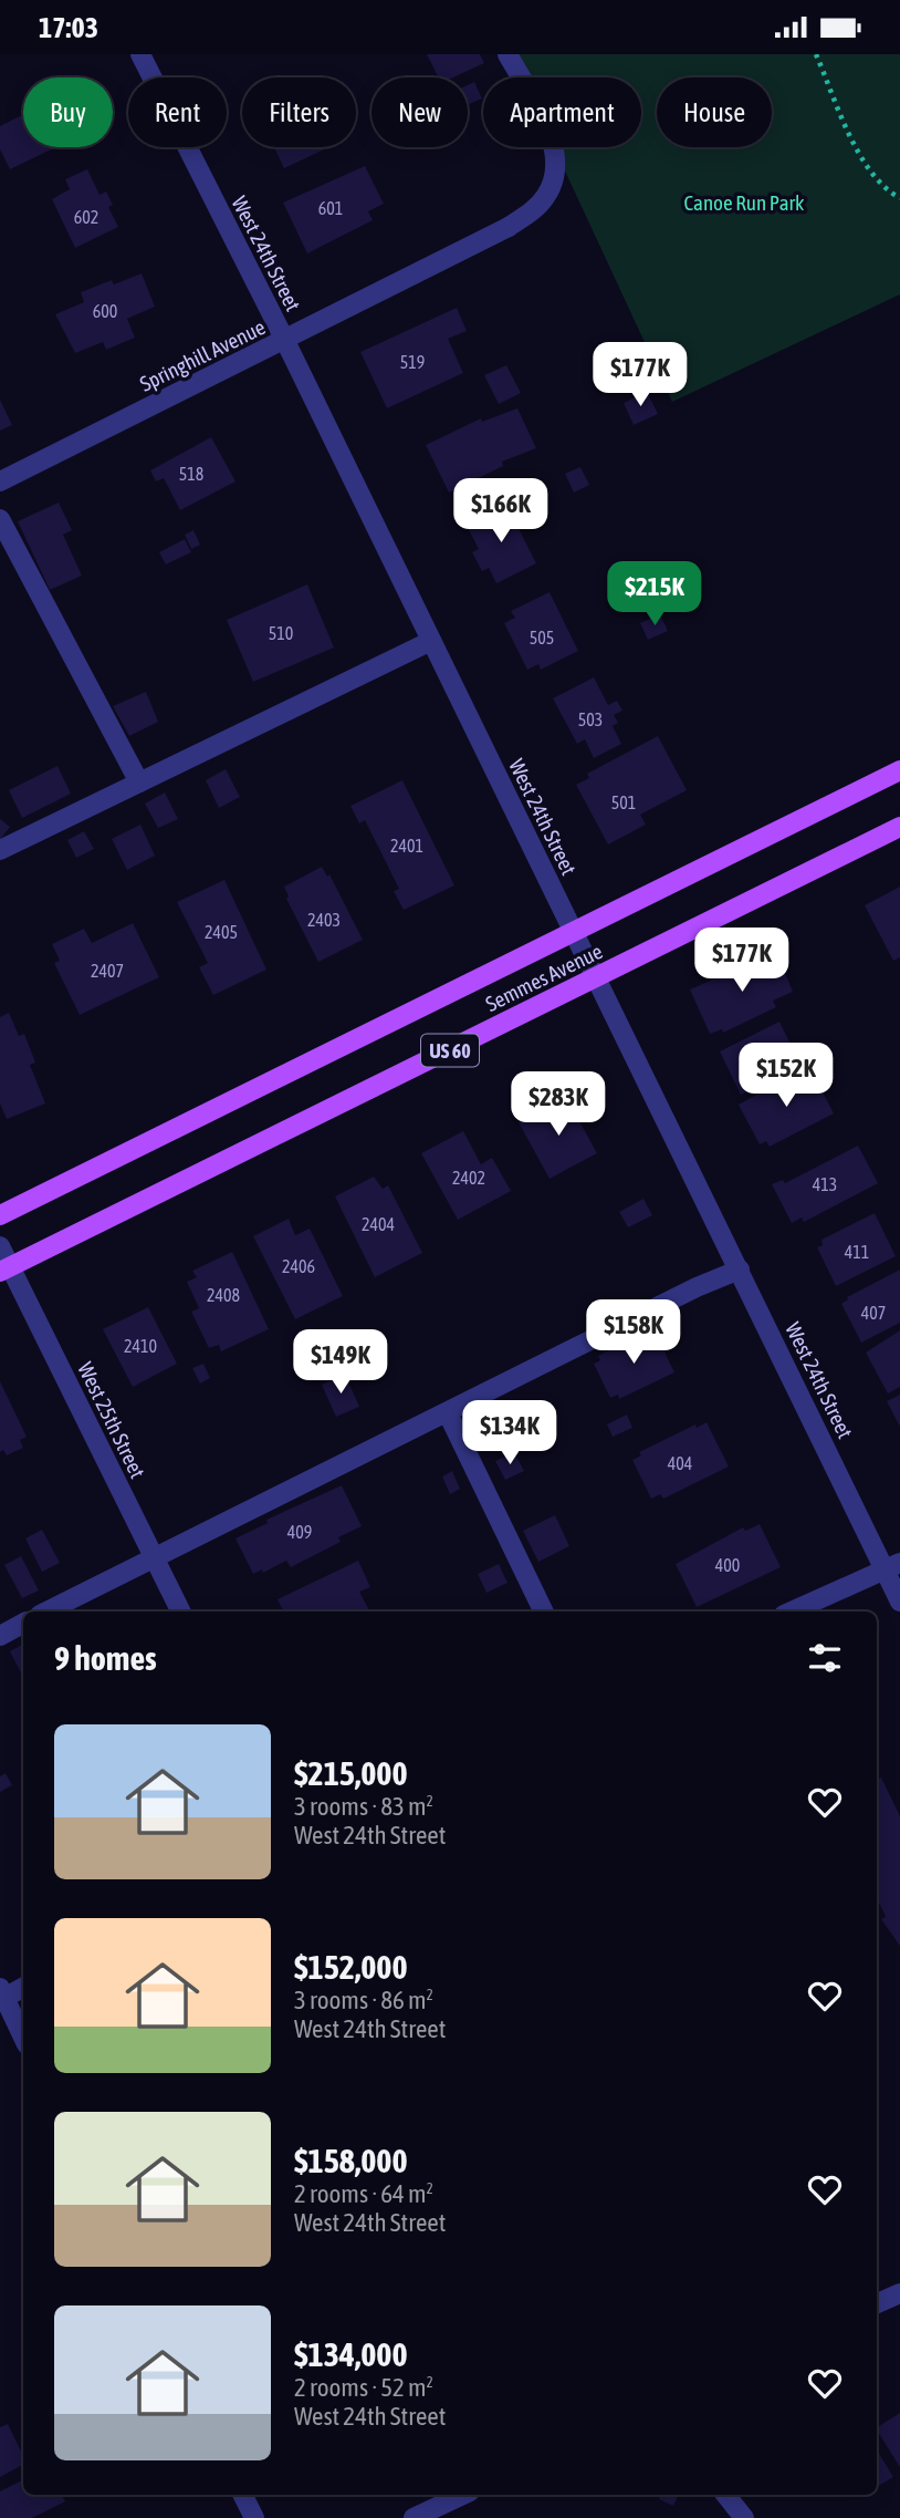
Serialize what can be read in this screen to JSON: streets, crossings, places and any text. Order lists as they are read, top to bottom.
{
  "streets": {
    "main road": ["Semmes Avenue", "US 60"],
    "street": ["West 24th Street", "Springhill Avenue", "West 25th Street"]
  },
  "crossings": [
    ["West 24th Street", "Springhill Avenue"],
    ["West 24th Street", "Semmes Avenue"],
    ["Semmes Avenue", "West 25th Street"]
  ],
  "parks": ["Canoe Run Park"],
  "house_numbers": [
    "601",
    "602",
    "600",
    "519",
    "518",
    "510",
    "505",
    "503",
    "501",
    "2401",
    "2403",
    "2405",
    "2407",
    "2402",
    "413",
    "2404",
    "411",
    "2406",
    "2408",
    "407",
    "2410",
    "404",
    "409",
    "400"
  ],
  "page": {
    "status": "17:03",
    "chip": [
      "Buy",
      "Rent",
      "Filters",
      "New",
      "Apartment",
      "House"
    ],
    "price": [
      "$177K",
      "$166K",
      "$215K",
      "$177K",
      "$152K",
      "$283K",
      "$158K",
      "$149K",
      "$134K"
    ],
    "heading": "9 homes",
    "list": [
      {
        "name": "$215,000",
        "note": "3 rooms · 83 m² · West 24th Street"
      },
      {
        "name": "$152,000",
        "note": "3 rooms · 86 m² · West 24th Street"
      },
      {
        "name": "$158,000",
        "note": "2 rooms · 64 m² · West 24th Street"
      },
      {
        "name": "$134,000",
        "note": "2 rooms · 52 m² · West 24th Street"
      }
    ]
  }
}
